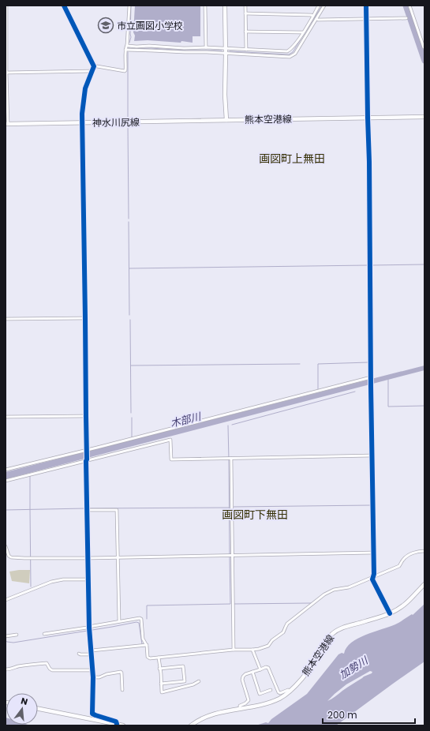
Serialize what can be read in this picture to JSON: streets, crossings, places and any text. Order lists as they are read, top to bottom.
{
  "streets": {
    "main road": ["熊本空港線", "神水川尻線"]
  },
  "crossings": [
    ["熊本空港線", "神水川尻線"]
  ],
  "districts": ["画図町上無田", "画図町下無田"],
  "water": ["木部川", "加勢川"],
  "places": {
    "school or university": ["市立画図小学校"]
  },
  "scale_bar": "200 m",
  "north": "top"
}
